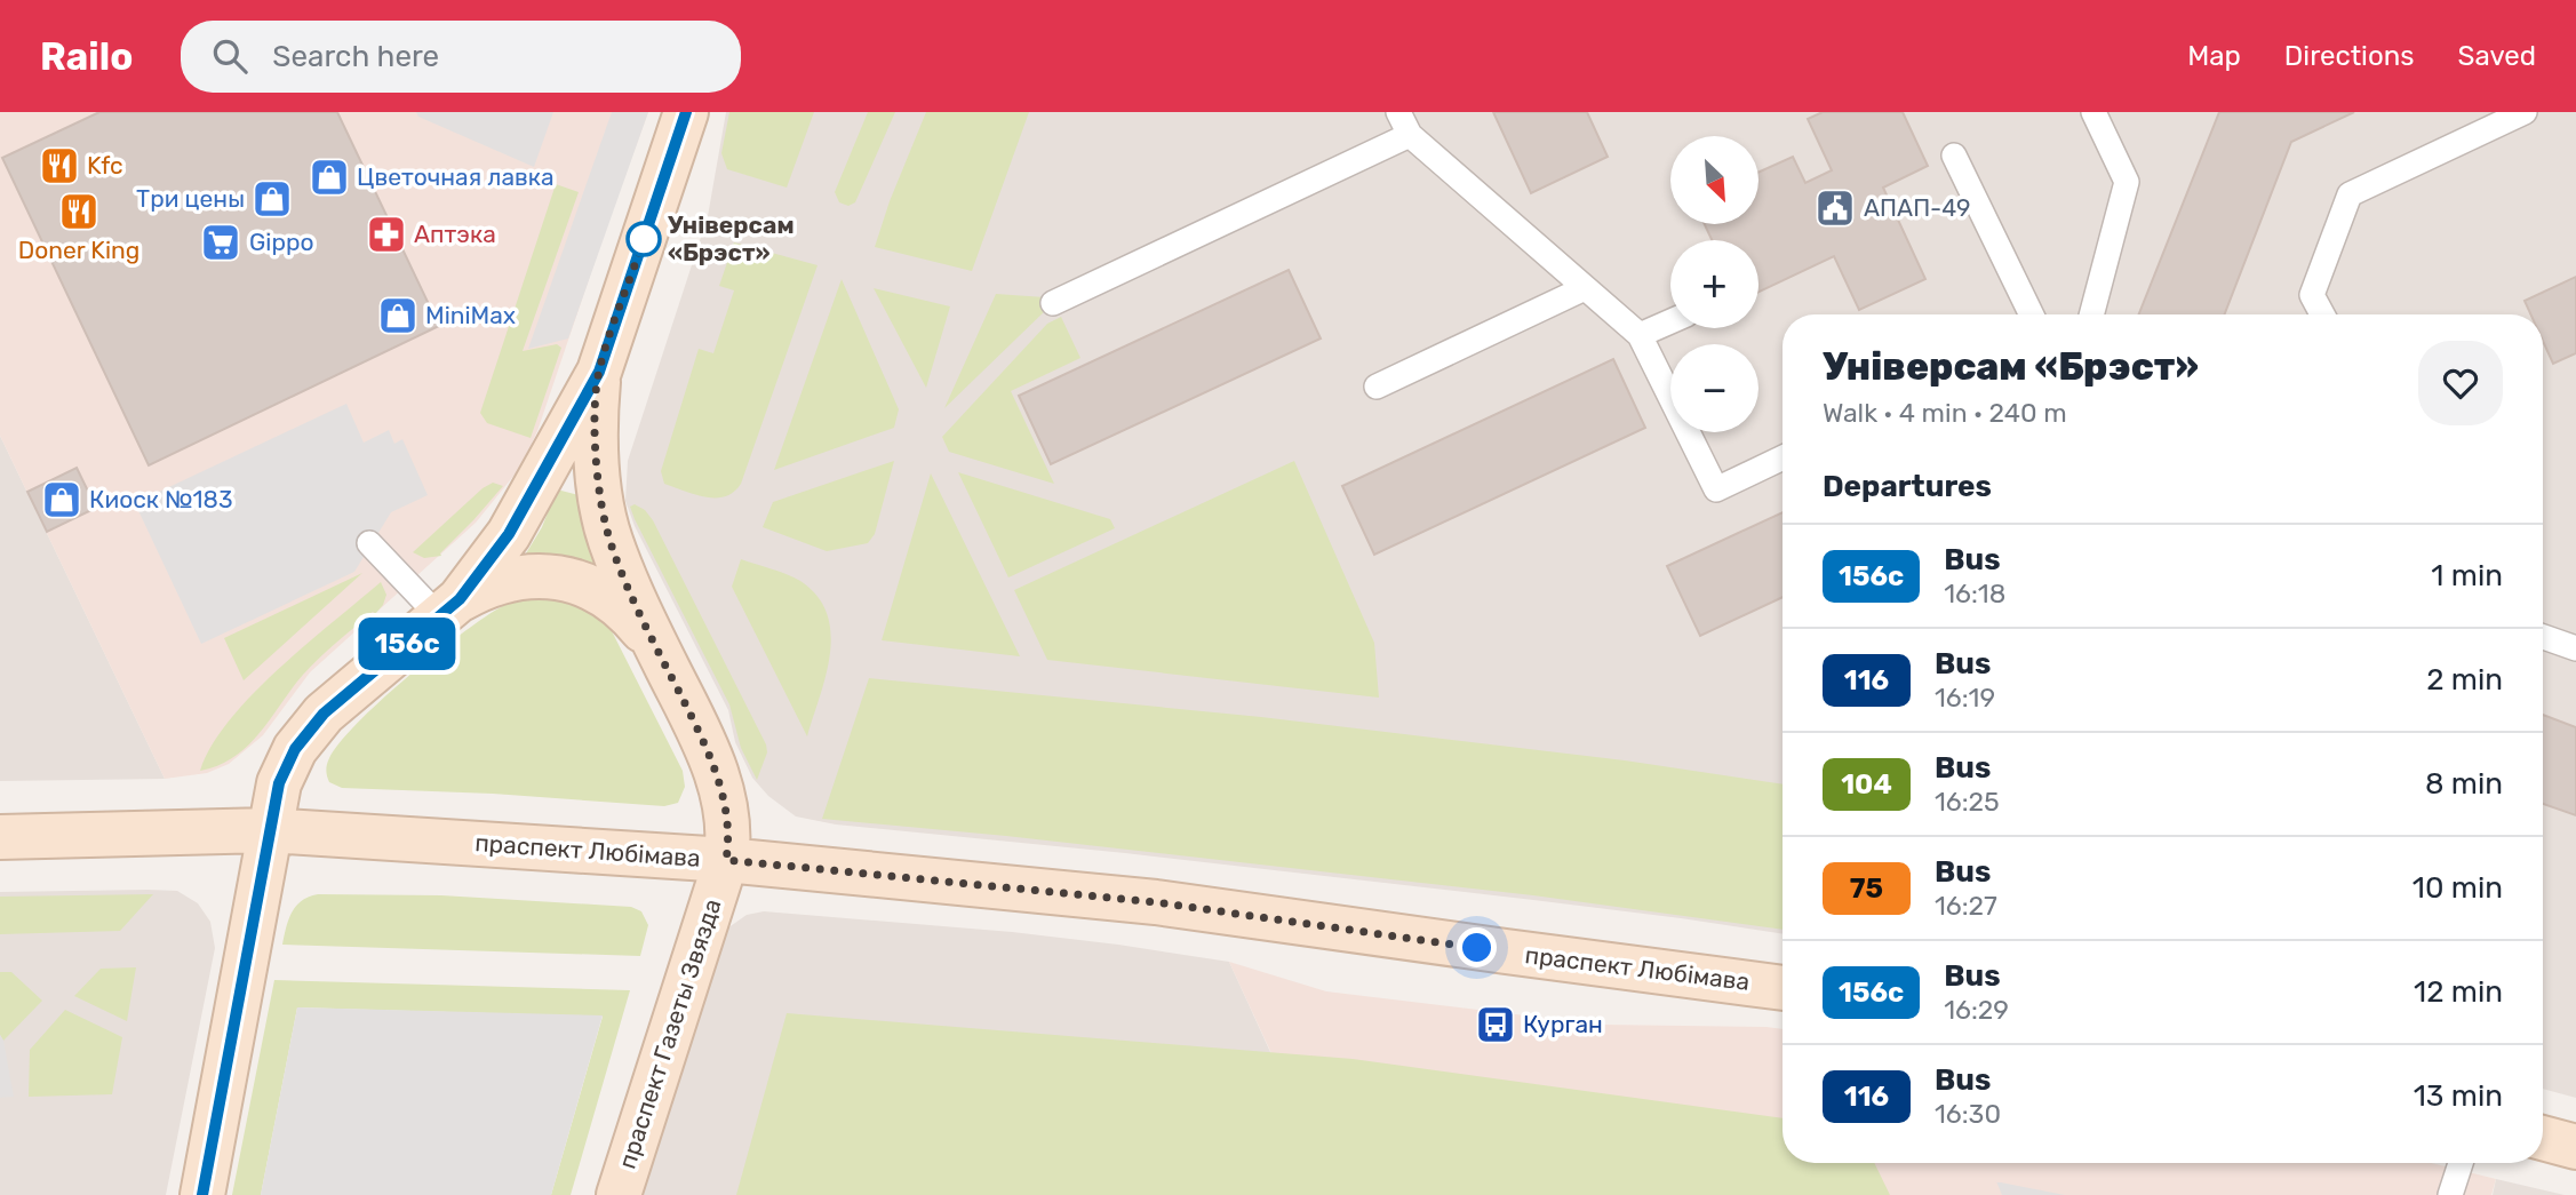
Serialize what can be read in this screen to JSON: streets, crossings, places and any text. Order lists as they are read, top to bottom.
{
  "streets": {
    "main road": ["праспект Любімава", "праспект Газеты Звязда"]
  },
  "crossings": [
    ["праспект Любімава", "праспект Газеты Звязда"]
  ],
  "places": {
    "restaurant": ["Kfc", "Doner King"],
    "shop": [
      "Цветочная лавка",
      "Три цены",
      "MiniMax",
      "Киоск №183"
    ],
    "public building": ["АПАП-49"],
    "pharmacy": ["Аптэка"],
    "other": ["Універсам «Брэст»"],
    "supermarket": ["Gippo"],
    "bus stop": ["Курган"]
  },
  "lines": ["bus line 156с"],
  "north": "bottom right",
  "page": {
    "header": "Railo",
    "search": "Search here",
    "nav": ["Map", "Directions", "Saved"],
    "on_map": "156с",
    "map_buttons": ["+", "−"],
    "heading": [
      ["Універсам «Брэст»", "Walk · 4 min · 240 m"],
      "Departures"
    ],
    "list": [
      {
        "mark": "156с",
        "name": "Bus",
        "note": "16:18",
        "value": "1 min"
      },
      {
        "mark": "116",
        "name": "Bus",
        "note": "16:19",
        "value": "2 min"
      },
      {
        "mark": "104",
        "name": "Bus",
        "note": "16:25",
        "value": "8 min"
      },
      {
        "mark": "75",
        "name": "Bus",
        "note": "16:27",
        "value": "10 min"
      },
      {
        "mark": "156с",
        "name": "Bus",
        "note": "16:29",
        "value": "12 min"
      },
      {
        "mark": "116",
        "name": "Bus",
        "note": "16:30",
        "value": "13 min"
      }
    ]
  }
}
